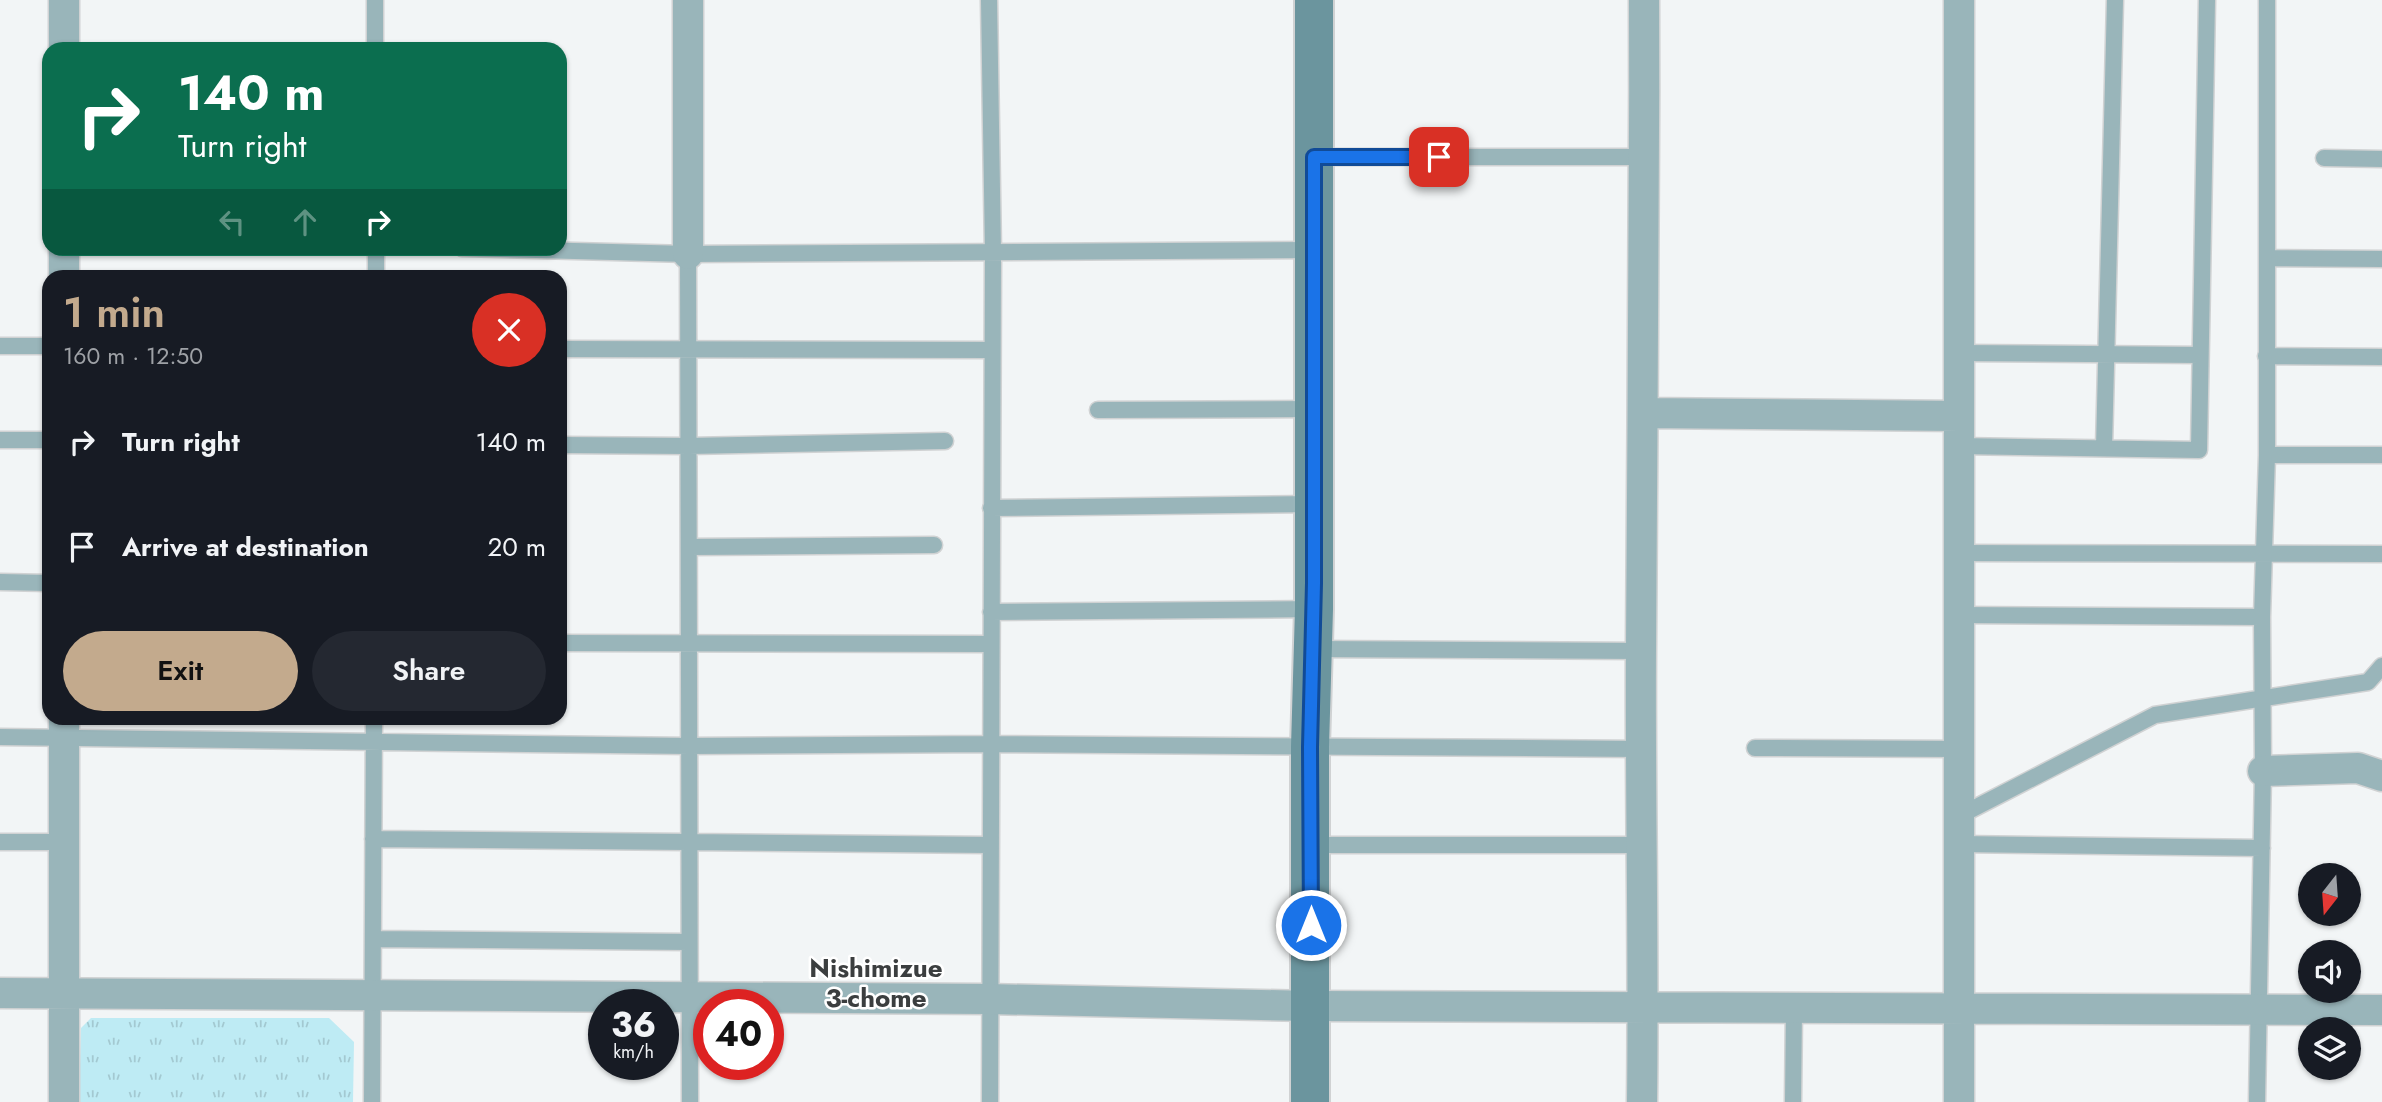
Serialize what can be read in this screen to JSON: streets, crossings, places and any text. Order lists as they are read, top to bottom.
{
  "districts": ["Nishimizue 3-chome"],
  "north": "bottom",
  "page": {
    "turn": ["140 m", "Turn right"],
    "heading": ["1 min", "160 m · 12:50"],
    "list": [
      {
        "name": "Turn right",
        "value": "140 m"
      },
      {
        "name": "Arrive at destination",
        "value": "20 m"
      }
    ],
    "buttons": ["Exit", "Share"],
    "speed": "36 km/h",
    "limit": "40"
  }
}
